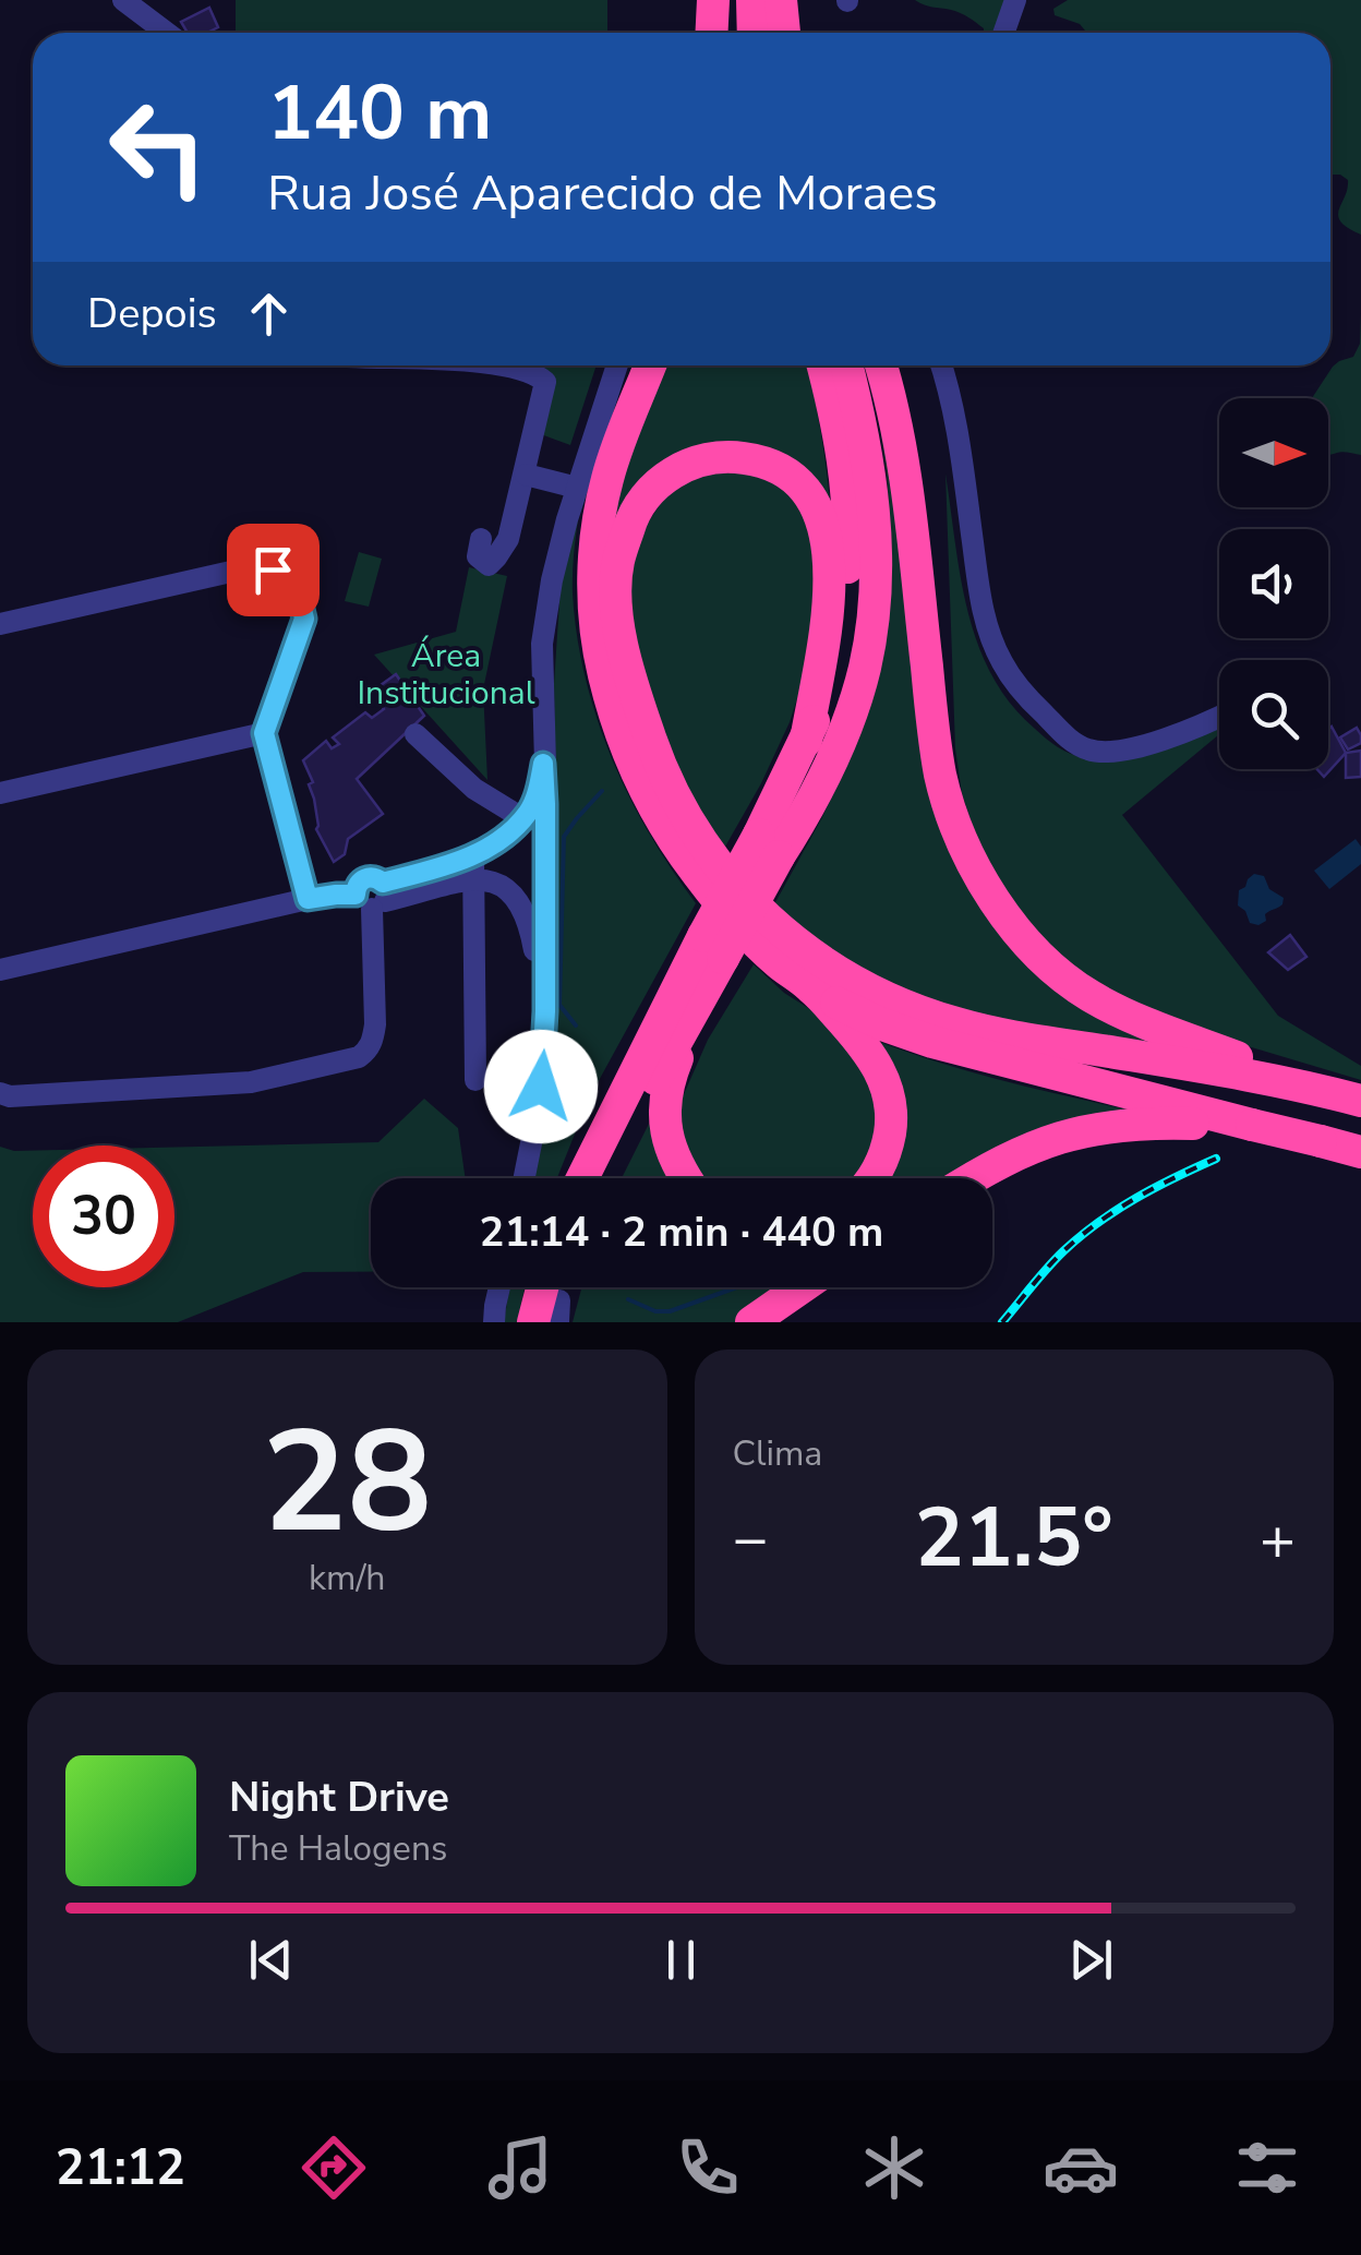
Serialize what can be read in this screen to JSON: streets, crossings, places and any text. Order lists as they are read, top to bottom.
{
  "parks": ["Área Institucional"],
  "north": "right",
  "page": {
    "turn": ["140 m", "Rua José Aparecido de Moraes"],
    "then": "Depois",
    "limit": "30",
    "trip": "21:14 · 2 min · 440 m",
    "tile": [
      ["28", "km/h"],
      "Clima"
    ],
    "heat": ["−", "21.5°", "+"],
    "song": ["Night Drive", "The Halogens"],
    "tabs": "21:12"
  }
}
